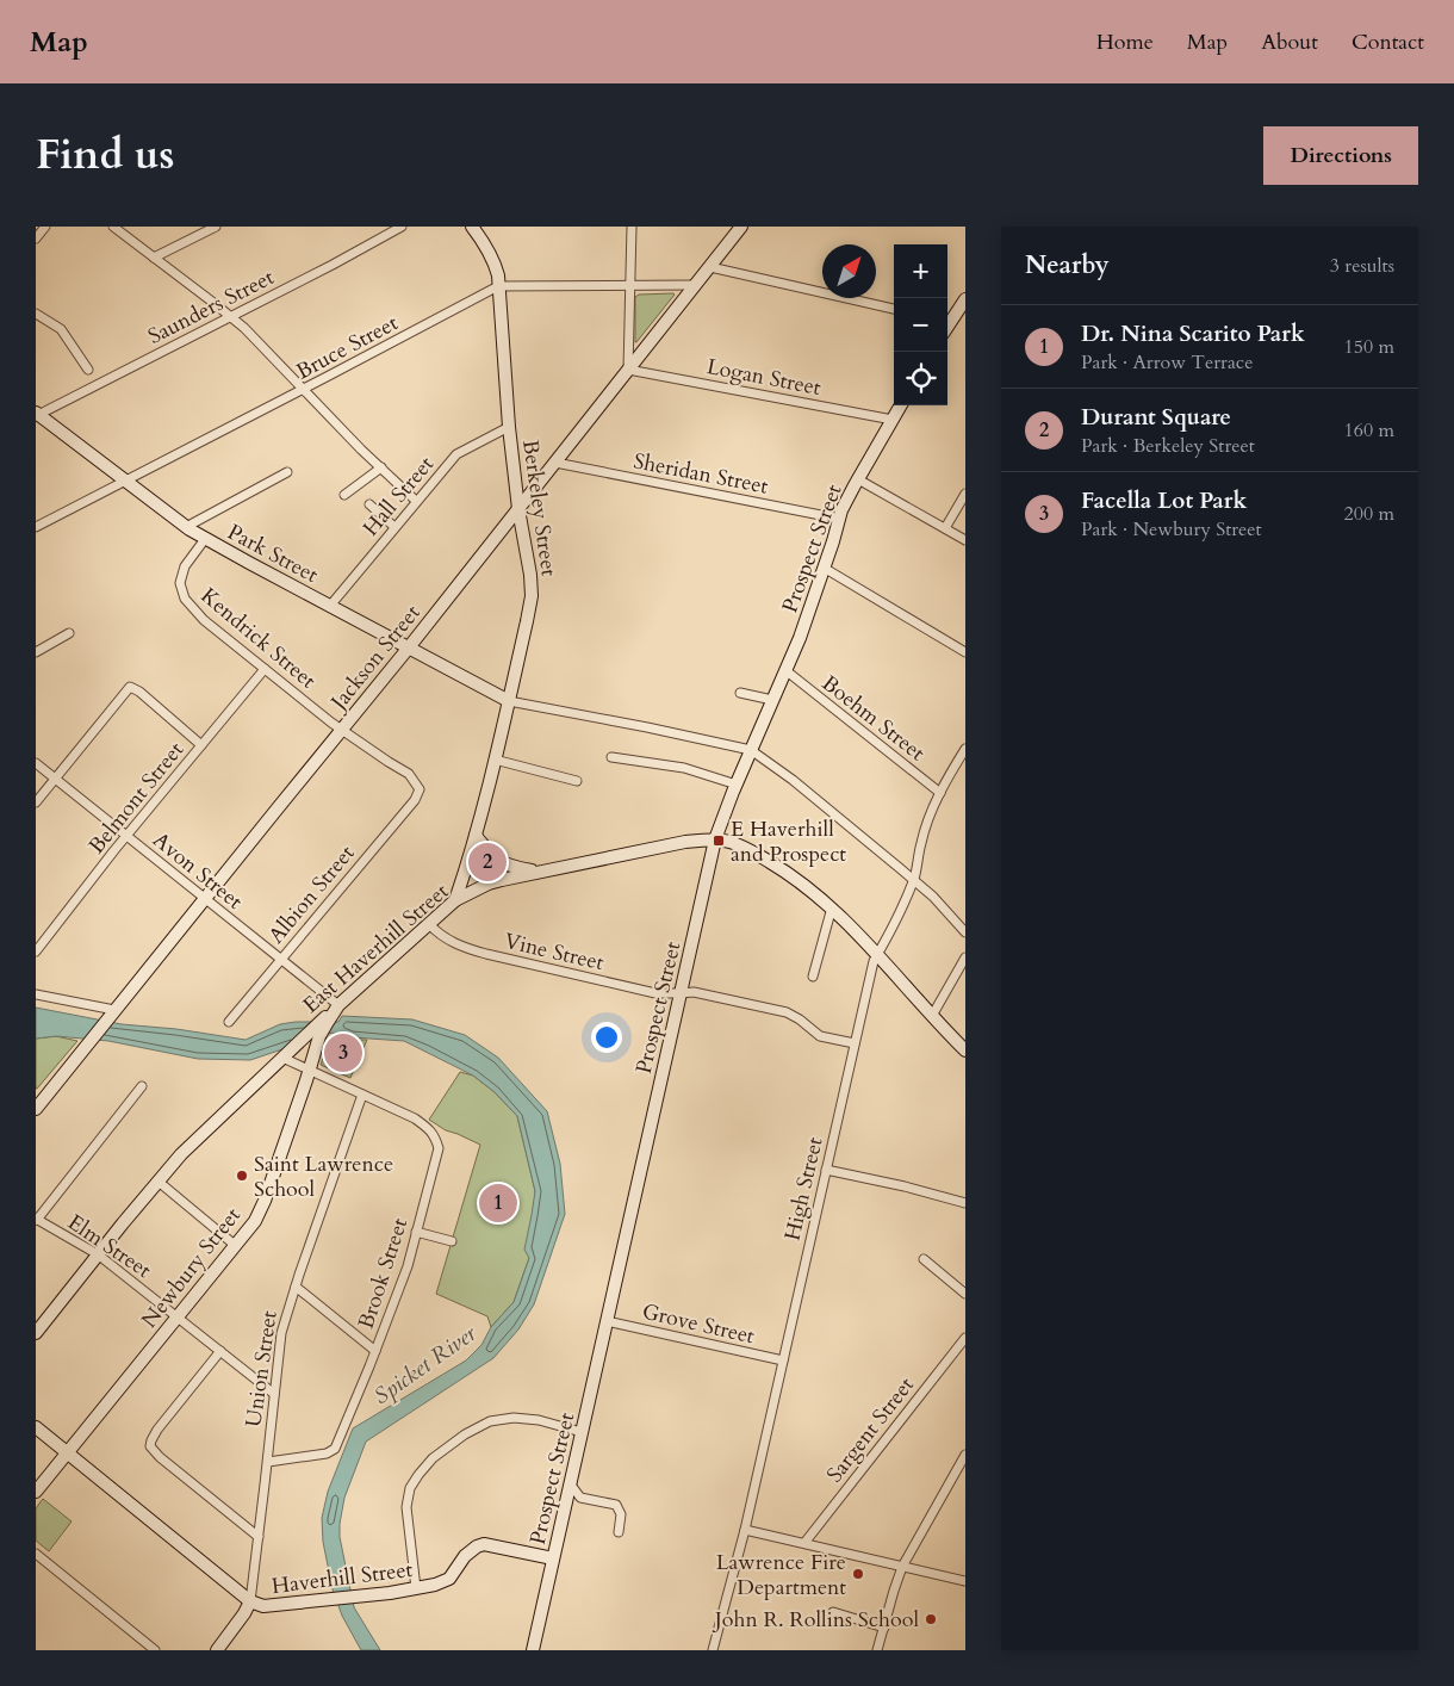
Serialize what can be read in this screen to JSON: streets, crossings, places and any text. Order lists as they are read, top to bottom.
{
  "streets": {
    "street": [
      "Saunders Street",
      "Bruce Street",
      "Logan Street",
      "Sheridan Street",
      "Hall Street",
      "Berkeley Street",
      "Prospect Street",
      "Park Street",
      "Kendrick Street",
      "Jackson Street",
      "Boehm Street",
      "Belmont Street",
      "Avon Street",
      "Albion Street",
      "East Haverhill Street",
      "Vine Street",
      "High Street",
      "Elm Street",
      "Newbury Street",
      "Brook Street",
      "Grove Street",
      "Union Street",
      "Sargent Street",
      "Haverhill Street"
    ]
  },
  "crossings": [
    ["Saunders Street", "Park Street"],
    ["Bruce Street", "Berkeley Street"],
    ["Bruce Street", "Park Street"],
    ["Bruce Street", "Jackson Street"],
    ["Logan Street", "Prospect Street"],
    ["Logan Street", "Jackson Street"],
    ["Sheridan Street", "Prospect Street"],
    ["Sheridan Street", "Jackson Street"],
    ["Hall Street", "Berkeley Street"],
    ["Hall Street", "Park Street"],
    ["Berkeley Street", "Park Street"],
    ["Berkeley Street", "Jackson Street"],
    ["Berkeley Street", "East Haverhill Street"],
    ["Prospect Street", "Boehm Street"],
    ["Prospect Street", "East Haverhill Street"],
    ["Prospect Street", "Vine Street"],
    ["Prospect Street", "Grove Street"],
    ["Prospect Street", "Haverhill Street"],
    ["Park Street", "Kendrick Street"],
    ["Park Street", "Jackson Street"],
    ["Kendrick Street", "Jackson Street"],
    ["Kendrick Street", "Belmont Street"],
    ["Kendrick Street", "Albion Street"],
    ["Jackson Street", "Avon Street"],
    ["Boehm Street", "High Street"],
    ["Belmont Street", "Avon Street"],
    ["Avon Street", "Albion Street"],
    ["Avon Street", "East Haverhill Street"],
    ["Avon Street", "Newbury Street"],
    ["East Haverhill Street", "Vine Street"],
    ["East Haverhill Street", "High Street"],
    ["East Haverhill Street", "Elm Street"],
    ["East Haverhill Street", "Newbury Street"],
    ["East Haverhill Street", "Brook Street"],
    ["Vine Street", "High Street"],
    ["High Street", "Grove Street"],
    ["Elm Street", "Newbury Street"],
    ["Elm Street", "Union Street"],
    ["Newbury Street", "Brook Street"],
    ["Newbury Street", "Haverhill Street"],
    ["Brook Street", "Union Street"],
    ["Union Street", "Haverhill Street"]
  ],
  "water": ["Spicket River"],
  "places": {
    "transit": ["E Haverhill and Prospect"],
    "other": ["Saint Lawrence School", "Lawrence Fire Department", "John R. Rollins School"]
  },
  "north": "top right",
  "page": {
    "header": "Map",
    "nav": [
      "Home",
      "Map",
      "About",
      "Contact"
    ],
    "title": "Find us",
    "buttons": "Directions",
    "heading": ["Nearby", "3 results"],
    "map_buttons": ["+", "−"],
    "list": [
      {
        "mark": "1",
        "name": "Dr. Nina Scarito Park",
        "note": "Park · Arrow Terrace",
        "value": "150 m"
      },
      {
        "mark": "2",
        "name": "Durant Square",
        "note": "Park · Berkeley Street",
        "value": "160 m"
      },
      {
        "mark": "3",
        "name": "Facella Lot Park",
        "note": "Park · Newbury Street",
        "value": "200 m"
      }
    ],
    "pins": ["2", "3", "1"]
  }
}
